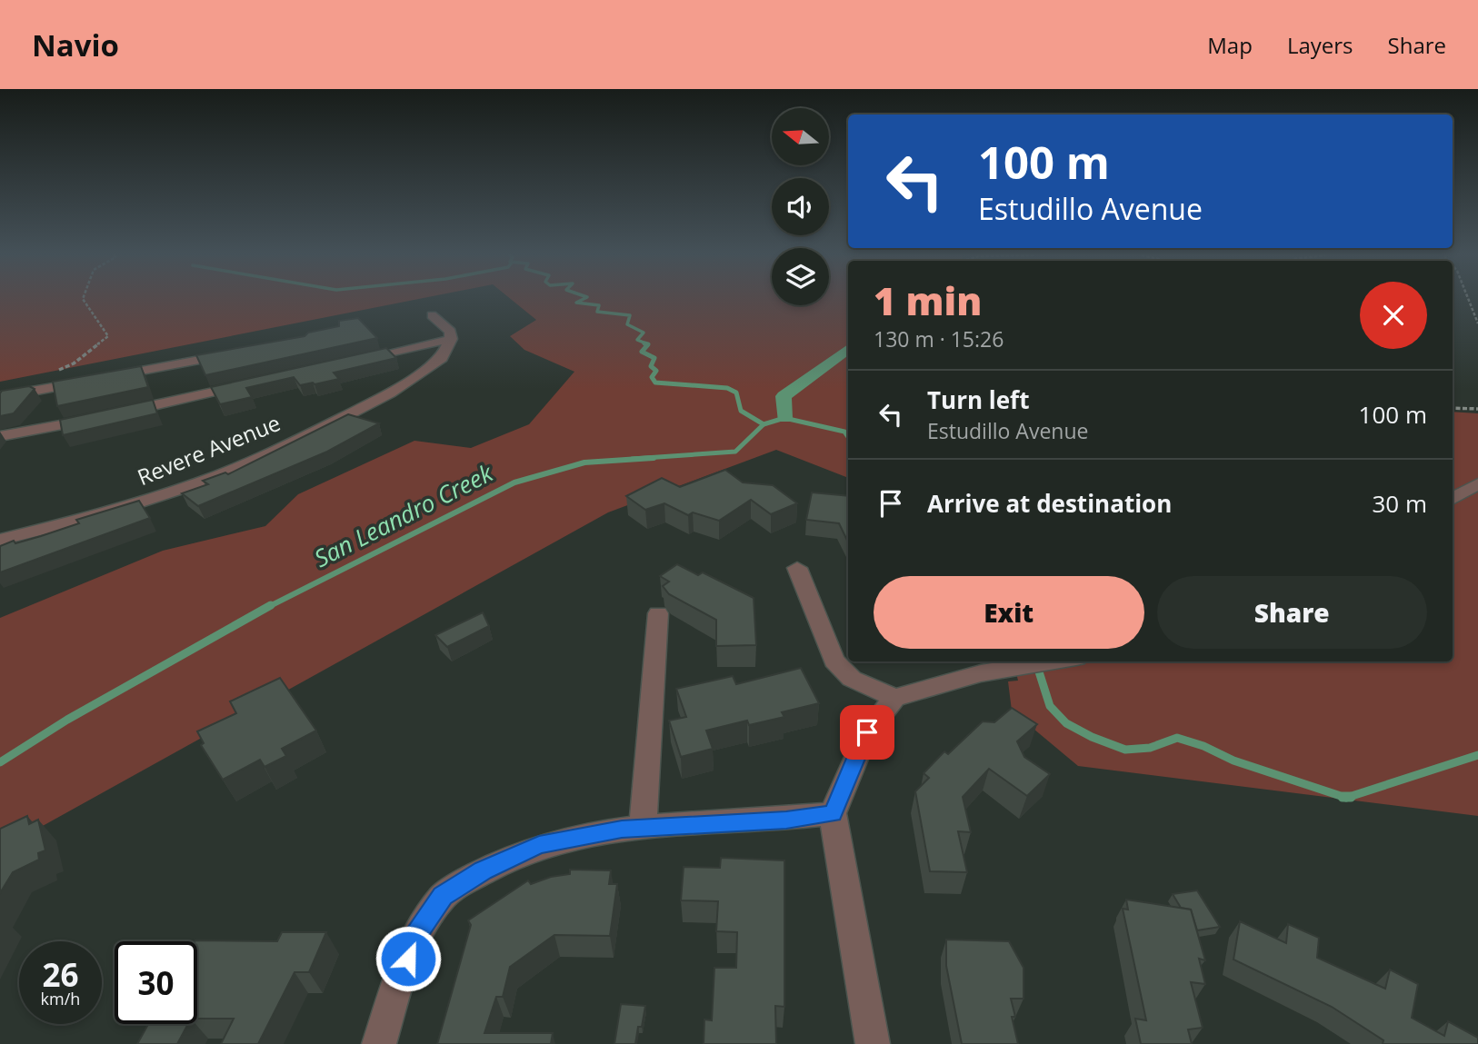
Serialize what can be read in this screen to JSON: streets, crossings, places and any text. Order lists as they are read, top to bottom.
{
  "streets": {
    "street": ["Revere Avenue"]
  },
  "water": ["San Leandro Creek"],
  "north": "left",
  "page": {
    "header": "Navio",
    "nav": ["Map", "Layers", "Share"],
    "turn": ["100 m", "Estudillo Avenue"],
    "heading": ["1 min", "130 m · 15:26"],
    "list": [
      {
        "name": "Turn left",
        "note": "Estudillo Avenue",
        "value": "100 m"
      },
      {
        "name": "Arrive at destination",
        "value": "30 m"
      }
    ],
    "buttons": ["Exit", "Share"],
    "speed": "26 km/h",
    "limit": "30"
  }
}
